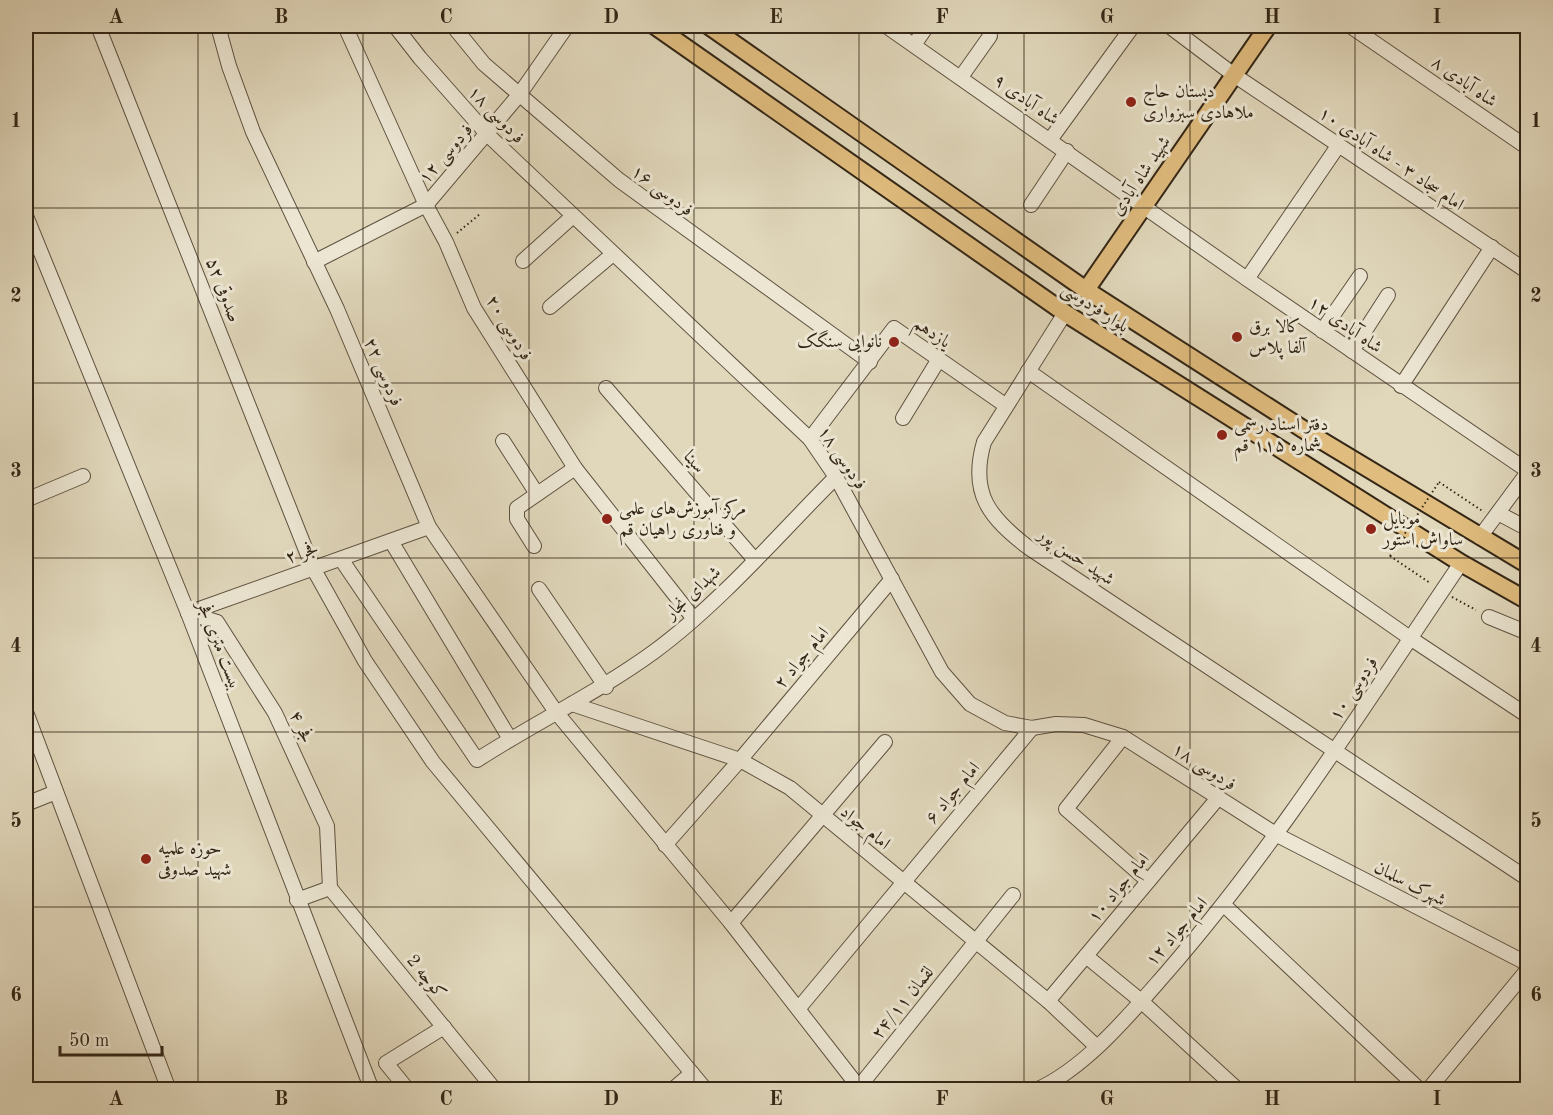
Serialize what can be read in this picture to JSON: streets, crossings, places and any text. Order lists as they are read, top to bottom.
{
  "streets": {
    "main road": ["شهید شاه آبادی", "بلوار فردوسی"],
    "street": [
      "شاه آبادی ۸",
      "شاه آبادی ۹",
      "فردوسی ۱۸",
      "فردوسی ۱۲",
      "امام سجاد ۳ - شاه آبادی ۱۰",
      "فردوسی ۱۶",
      "صدوقی ۵۲",
      "شاه آبادی ۱۲",
      "فردوسی ۲۰",
      "یازدهم",
      "فردوسی ۲۲",
      "سینا",
      "فجر ۲",
      "شهید حسن پور",
      "شهدای نجار",
      "بیست متری فجر",
      "امام جواد ۲",
      "فردوسی ۱۰",
      "فجر ۴",
      "امام جواد ۶",
      "امام جواد",
      "شهرک سلمان",
      "امام جواد ۱۰",
      "امام جواد ۱۲",
      "کوچه 2",
      "لقمان ۲۴/۱۱"
    ]
  },
  "crossings": [
    ["شاه آبادی ۹", "شهید شاه آبادی"],
    ["شاه آبادی ۹", "شاه آبادی ۱۲"],
    ["فردوسی ۱۸", "فردوسی ۱۲"],
    ["فردوسی ۱۸", "یازدهم"],
    ["فردوسی ۱۸", "شهدای نجار"],
    ["فردوسی ۱۸", "امام جواد ۲"],
    ["فردوسی ۱۸", "فردوسی ۱۰"],
    ["فردوسی ۱۸", "امام جواد ۶"],
    ["فردوسی ۱۸", "شهرک سلمان"],
    ["فردوسی ۱۸", "امام جواد ۱۰"],
    ["فردوسی ۱۸", "امام جواد ۱۲"],
    ["فردوسی ۱۲", "فردوسی ۱۶"],
    ["فردوسی ۱۲", "فردوسی ۲۰"],
    ["فردوسی ۱۲", "فردوسی ۲۲"],
    ["امام سجاد ۳ - شاه آبادی ۱۰", "شهید شاه آبادی"],
    ["شهید شاه آبادی", "بلوار فردوسی"],
    ["شهید شاه آبادی", "شاه آبادی ۱۲"],
    ["فردوسی ۱۶", "یازدهم"],
    ["صدوقی ۵۲", "فجر ۲"],
    ["بلوار فردوسی", "شهید حسن پور"],
    ["بلوار فردوسی", "فردوسی ۱۰"],
    ["فردوسی ۲۰", "شهدای نجار"],
    ["یازدهم", "شهید حسن پور"],
    ["فردوسی ۲۲", "فجر ۲"],
    ["فردوسی ۲۲", "شهدای نجار"],
    ["فردوسی ۲۲", "امام جواد ۲"],
    ["فردوسی ۲۲", "امام جواد ۶"],
    ["فردوسی ۲۲", "لقمان ۲۴/۱۱"],
    ["سینا", "شهدای نجار"],
    ["فجر ۲", "شهدای نجار"],
    ["فجر ۲", "بیست متری فجر"],
    ["فجر ۲", "فجر ۴"],
    ["شهید حسن پور", "فردوسی ۱۰"],
    ["شهدای نجار", "امام جواد"],
    ["بیست متری فجر", "فجر ۴"],
    ["امام جواد ۲", "امام جواد"],
    ["فردوسی ۱۰", "شهرک سلمان"],
    ["فردوسی ۱۰", "امام جواد ۱۲"],
    ["فجر ۴", "کوچه 2"],
    ["امام جواد ۶", "امام جواد"],
    ["امام جواد", "امام جواد ۱۰"],
    ["امام جواد", "امام جواد ۱۲"],
    ["امام جواد", "لقمان ۲۴/۱۱"],
    ["شهرک سلمان", "امام جواد ۱۲"]
  ],
  "places": [
    "دبستان حاج ملاهادی سبزواری",
    "کالا برق آلفا پلاس",
    "نانوایی سنگک",
    "دفتر اسناد رسمی شماره ۱۱۵ قم",
    "مرکز آموزش‌های علمی و فناوری راهیان قم",
    "موبایل ساواش استور",
    "حوزه علمیه شهید صدوقی"
  ],
  "scale_bar": "50 m",
  "grid": {
    "columns": [
      "A",
      "B",
      "C",
      "D",
      "E",
      "F",
      "G",
      "H",
      "I"
    ],
    "rows": [
      "1",
      "2",
      "3",
      "4",
      "5",
      "6"
    ]
  }
}
